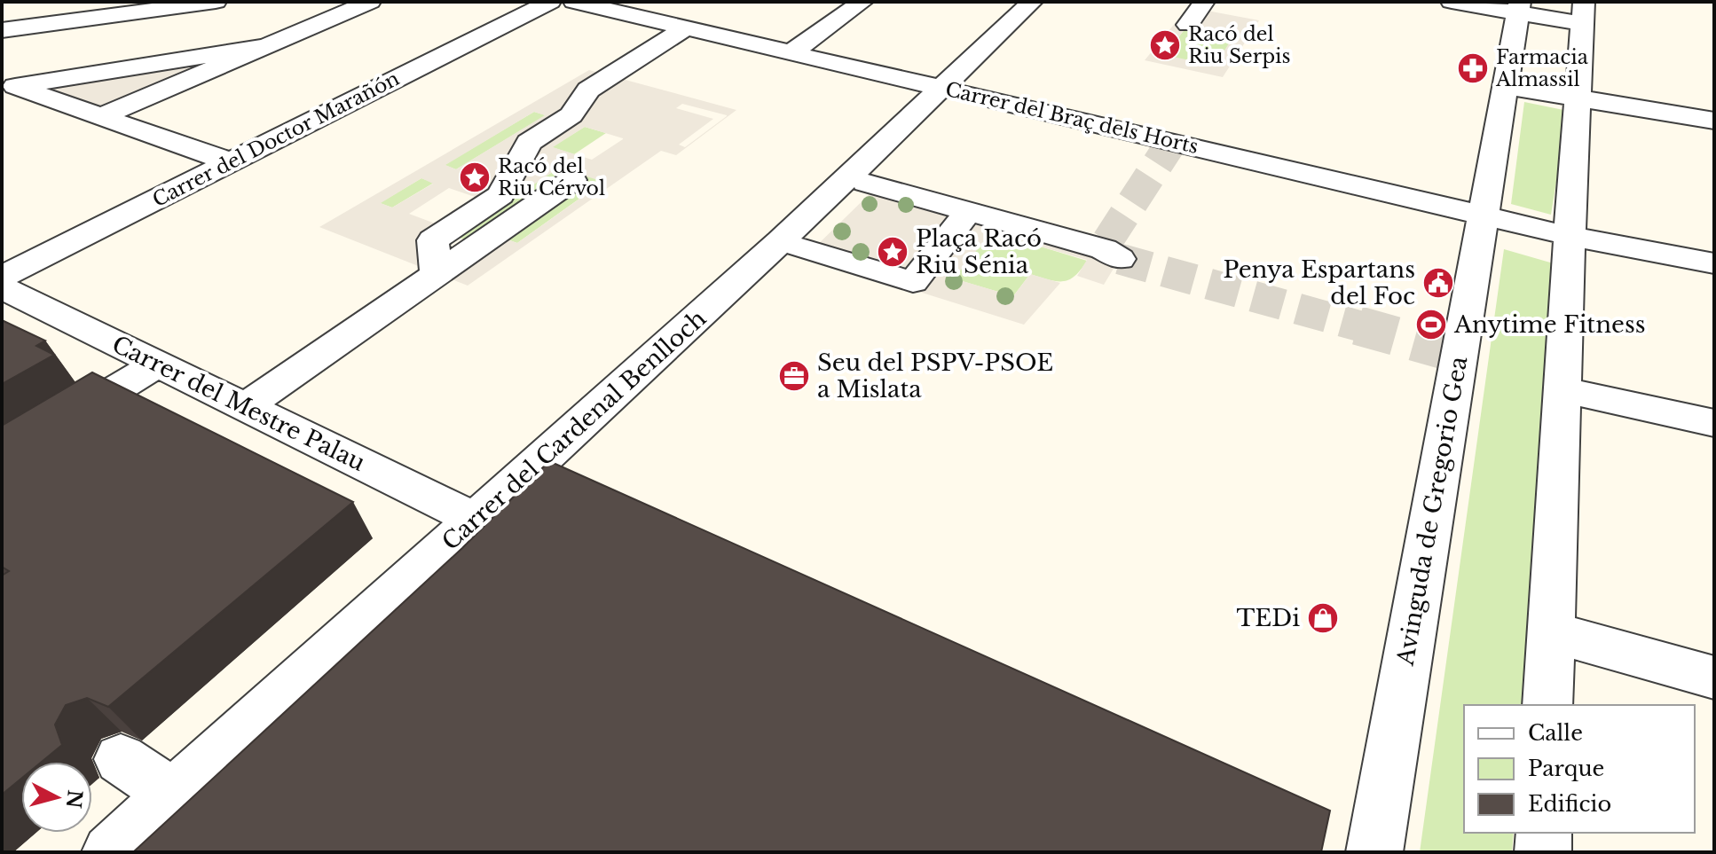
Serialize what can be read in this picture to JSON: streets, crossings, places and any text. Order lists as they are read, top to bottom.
{
  "streets": {
    "street": [
      "Carrer del Braç dels Horts",
      "Carrer del Doctor Marañón",
      "Carrer del Mestre Palau",
      "Carrer del Cardenal Benlloch",
      "Avinguda de Gregorio Gea"
    ]
  },
  "crossings": [
    ["Carrer del Braç dels Horts", "Carrer del Cardenal Benlloch"],
    ["Carrer del Braç dels Horts", "Avinguda de Gregorio Gea"],
    ["Carrer del Mestre Palau", "Carrer del Cardenal Benlloch"]
  ],
  "places": {
    "place": ["Racó del Riu Serpis", "Racó del Riu Cérvol", "Plaça Racó Riu Sénia"],
    "pharmacy": ["Farmacia Almassil"],
    "public building": ["Penya Espartans del Foc"],
    "sports": ["Anytime Fitness"],
    "office": ["Seu del PSPV-PSOE a Mislata"],
    "shop": ["TEDi"]
  },
  "legend": ["Calle", "Parque", "Edificio"],
  "north": "right"
}
